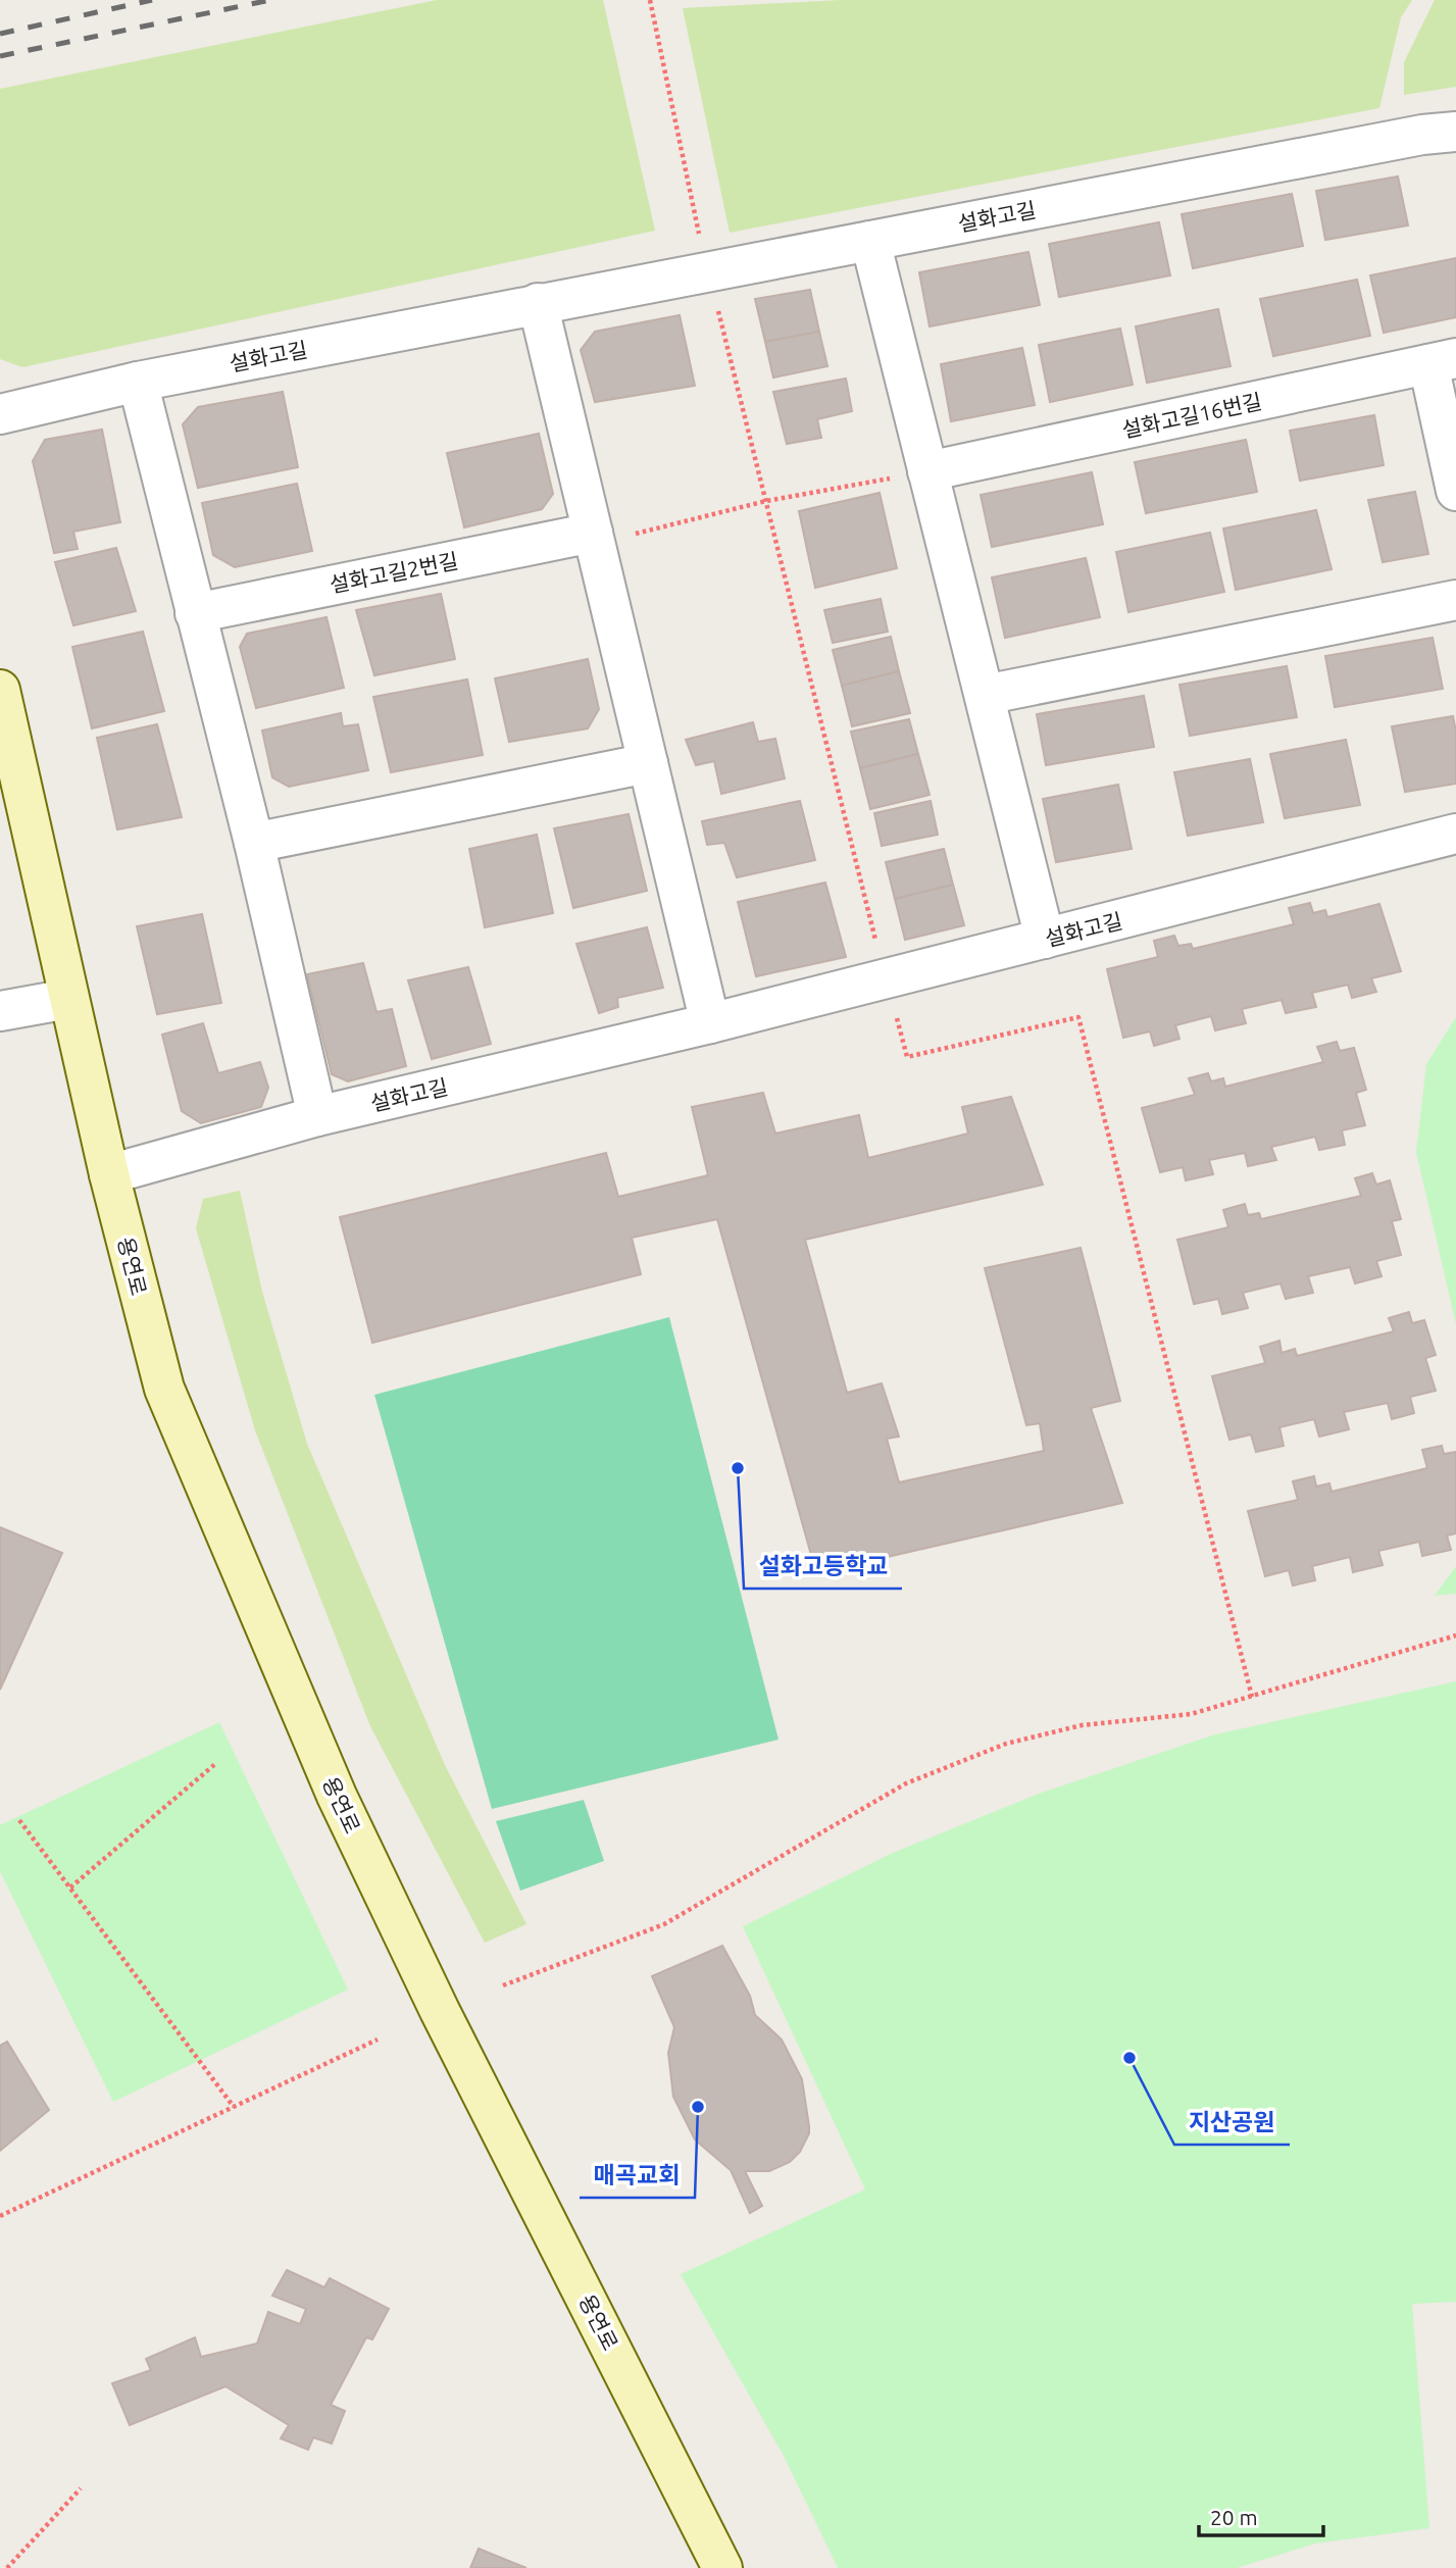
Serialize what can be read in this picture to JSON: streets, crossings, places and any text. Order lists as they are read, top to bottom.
{
  "streets": {
    "street": [
      "설화고길",
      "설화고길16번길",
      "설화고길2번길",
      "용연로"
    ]
  },
  "crossings": [
    ["설화고길", "용연로"]
  ],
  "places": ["설화고등학교", "지산공원", "매곡교회"],
  "scale_bar": "20 m"
}
